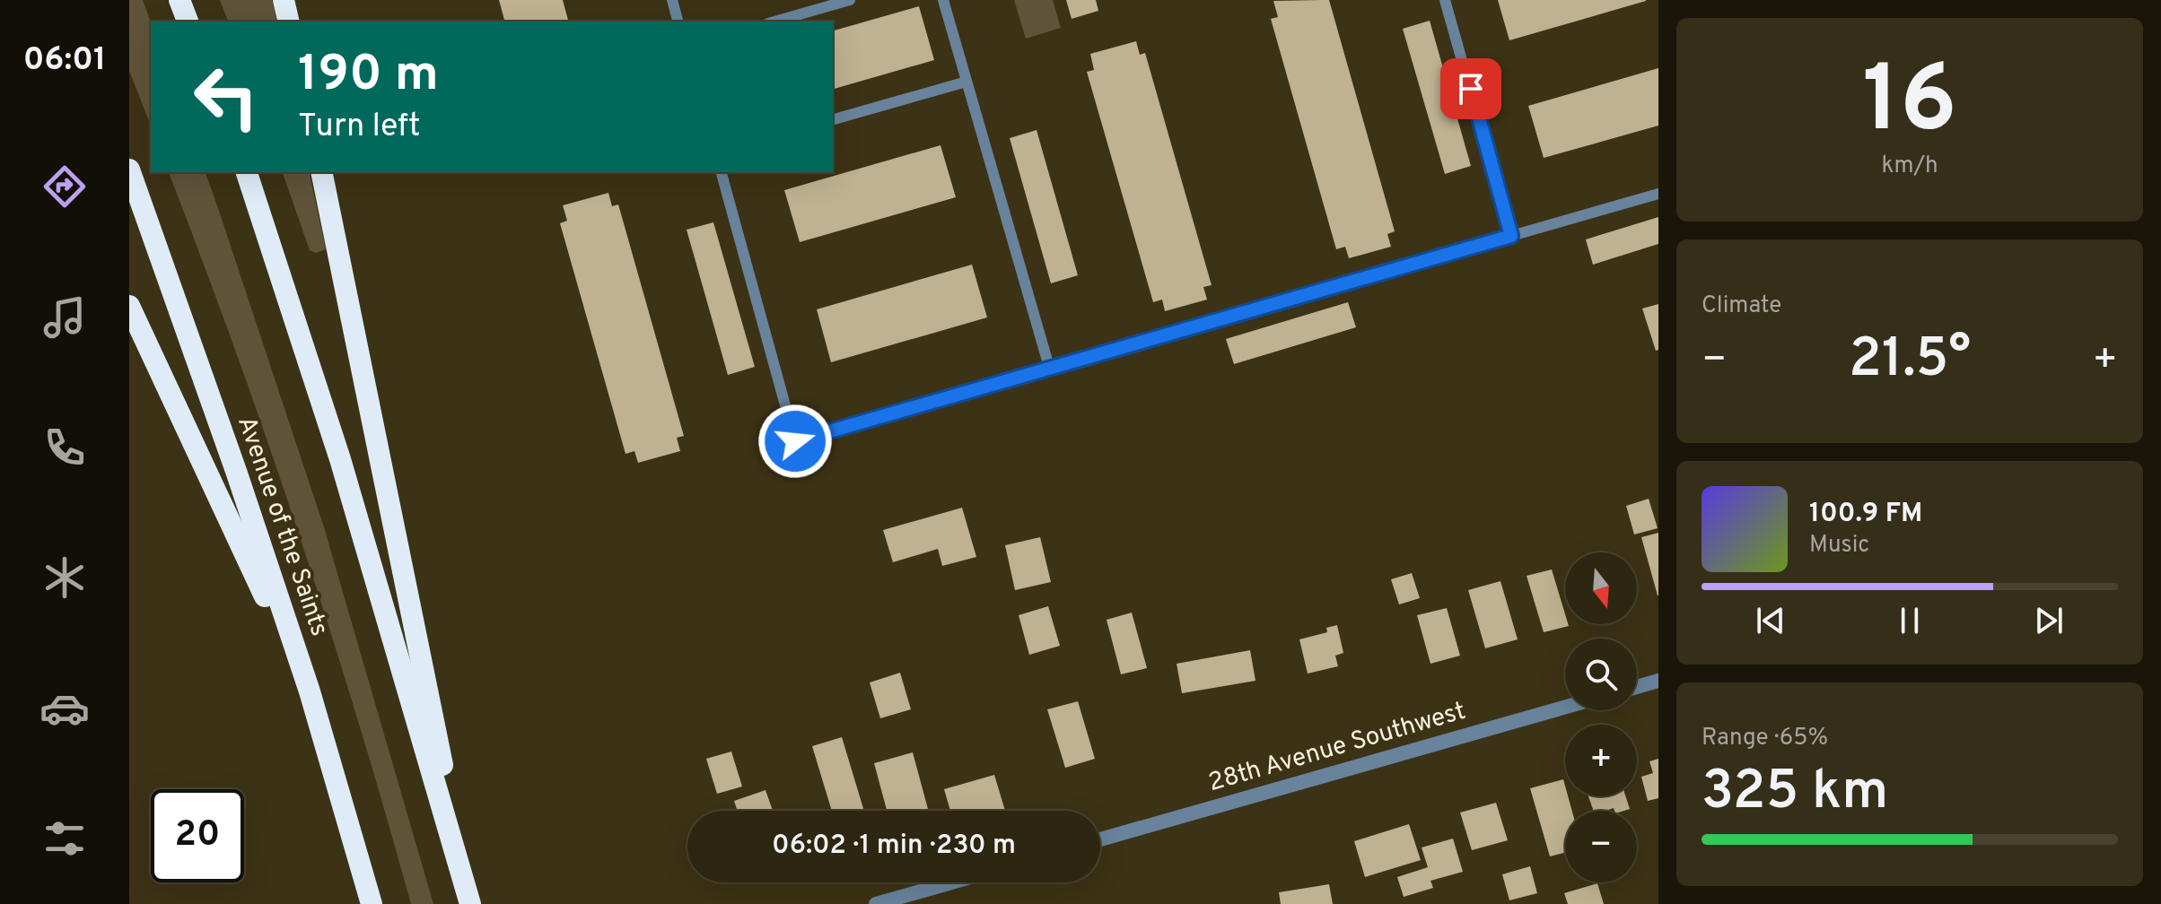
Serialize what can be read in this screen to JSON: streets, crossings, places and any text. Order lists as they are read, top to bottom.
{
  "streets": {
    "highway": ["Avenue of the Saints"],
    "street": ["28th Avenue Southwest"]
  },
  "north": "bottom",
  "page": {
    "tabs": "06:01",
    "tile": [
      ["16", "km/h"],
      "Climate",
      ["Range · 65%", "325 km"]
    ],
    "turn": ["190 m", "Turn left"],
    "heat": ["−", "21.5°", "+"],
    "song": ["100.9 FM", "Music"],
    "map_buttons": ["+", "−"],
    "limit": "20",
    "trip": "06:02 · 1 min · 230 m"
  }
}
